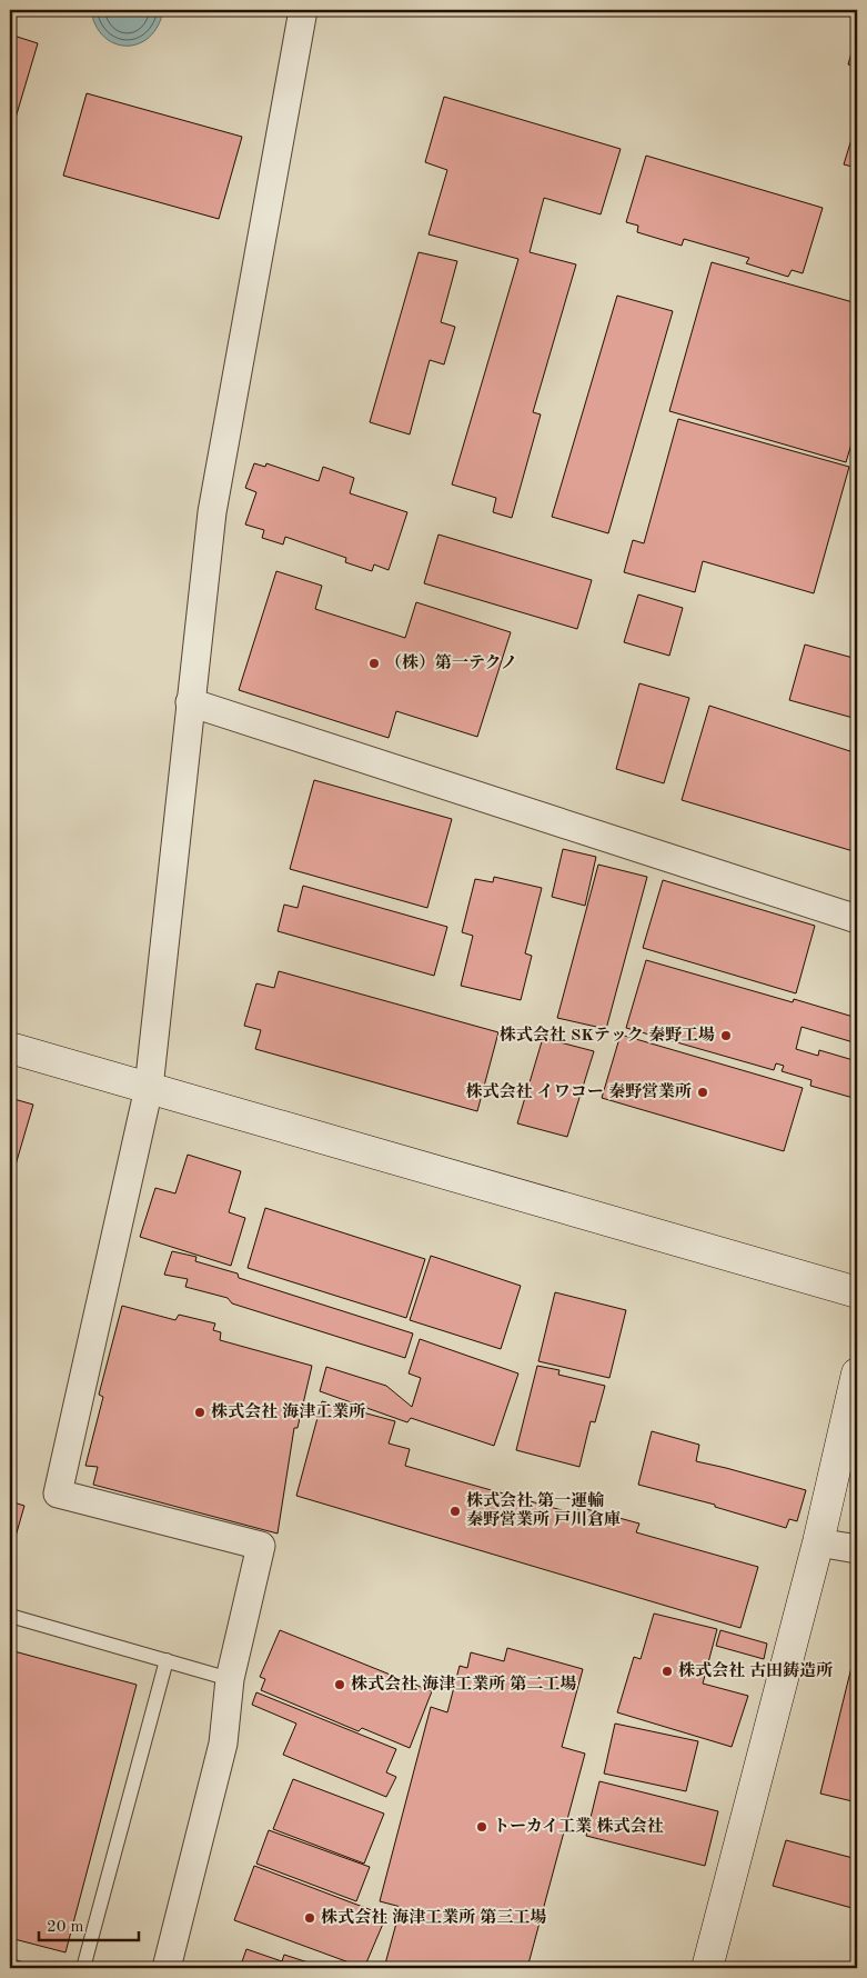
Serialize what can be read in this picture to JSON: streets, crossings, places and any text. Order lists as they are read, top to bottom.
{
  "places": [
    "（株）第一テクノ",
    "株式会社 SKテック 秦野工場",
    "株式会社 イワコー 秦野営業所",
    "株式会社 海津工業所",
    "株式会社 第一運輸 秦野営業所 戸川倉庫",
    "株式会社 古田鋳造所",
    "株式会社 海津工業所 第二工場",
    "トーカイ工業 株式会社",
    "株式会社 海津工業所 第三工場"
  ],
  "scale_bar": "20 m"
}
